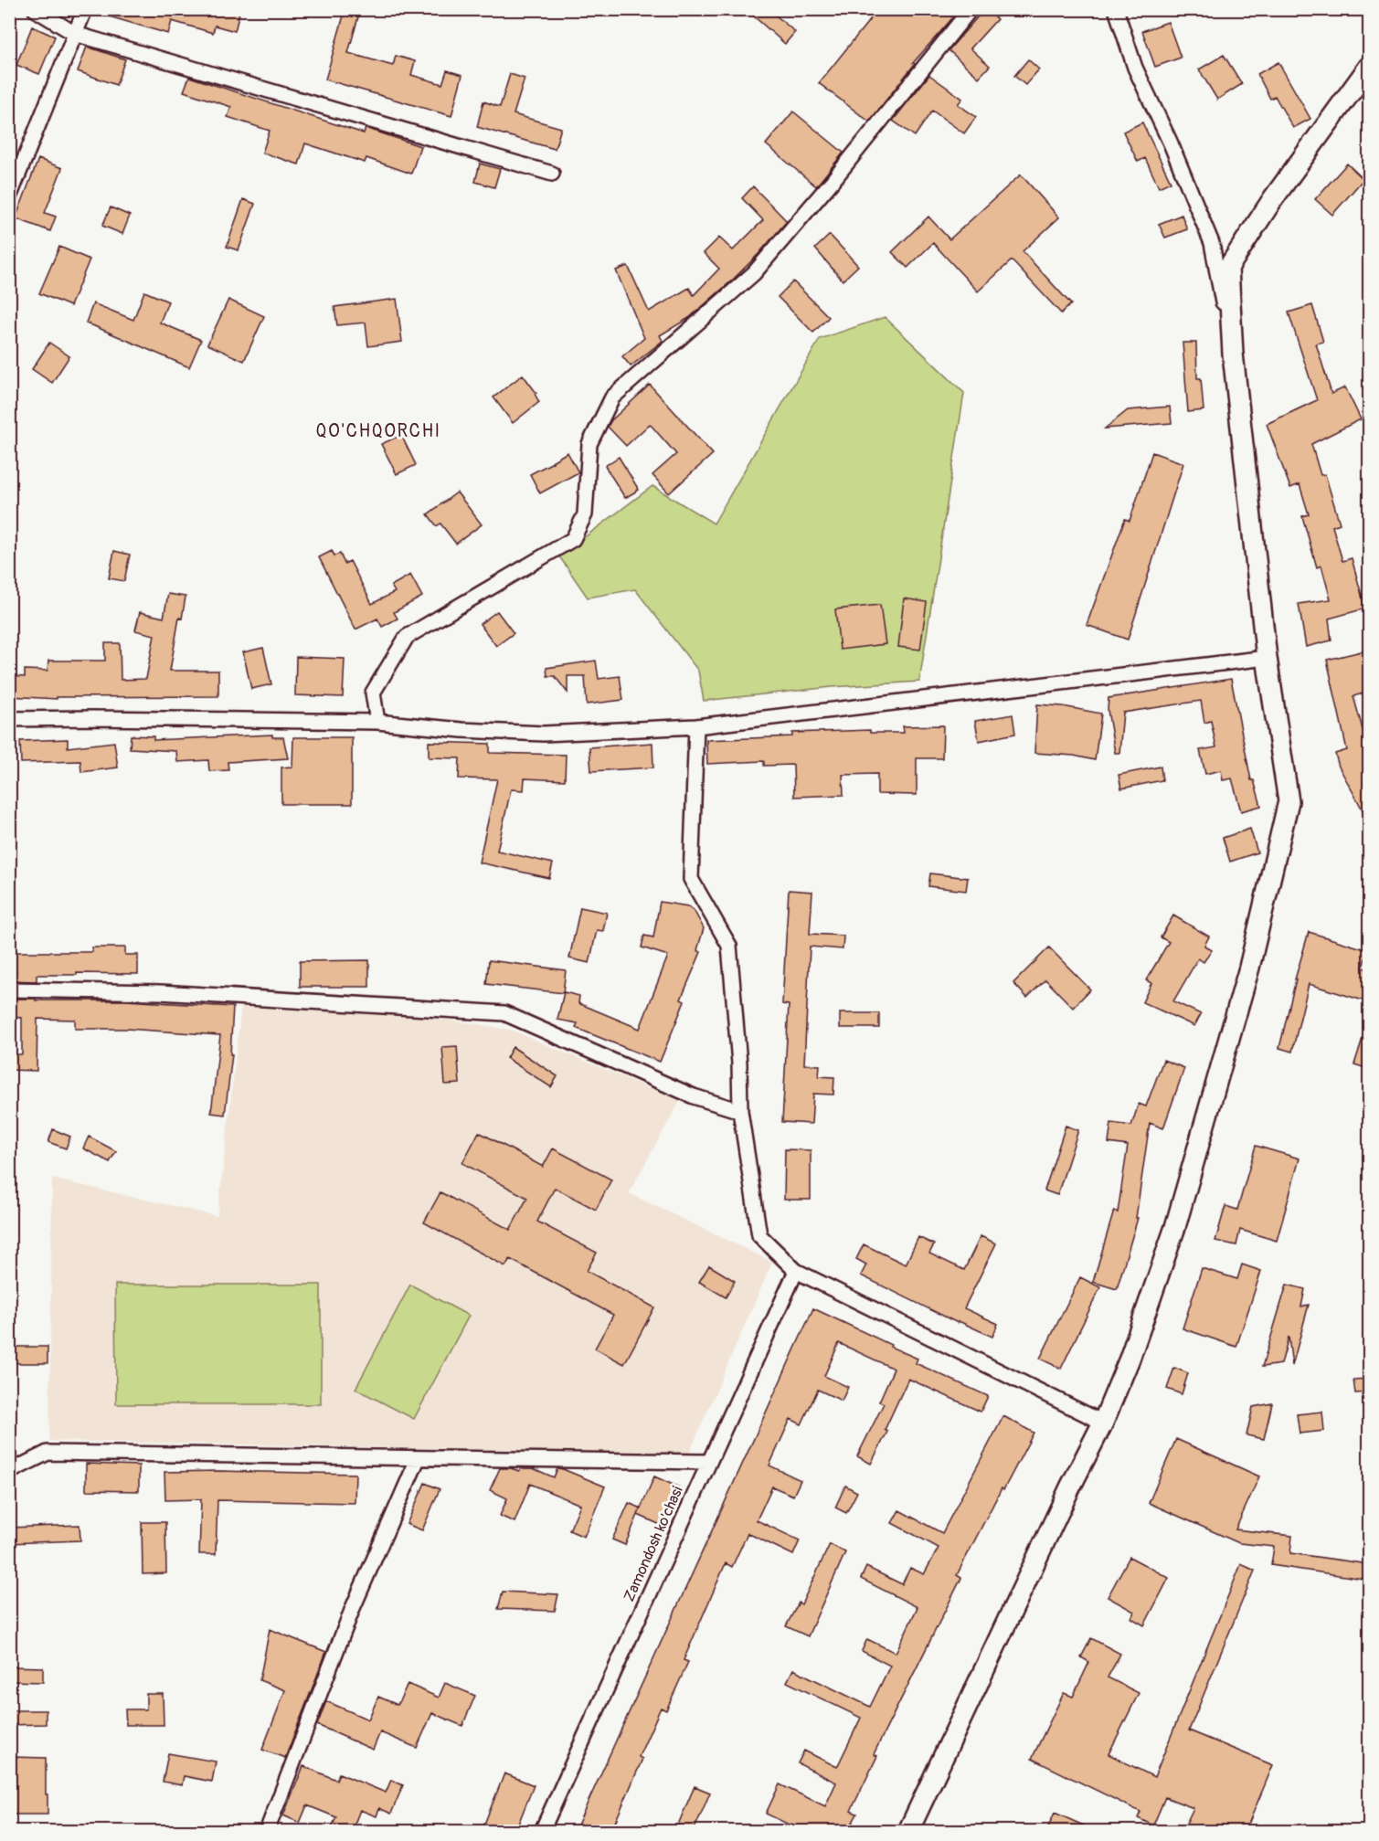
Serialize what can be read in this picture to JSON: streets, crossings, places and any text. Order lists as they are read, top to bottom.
{
  "streets": {
    "street": ["Zamondosh ko'chasi"]
  },
  "districts": ["QO'CHQORCHI"]
}
